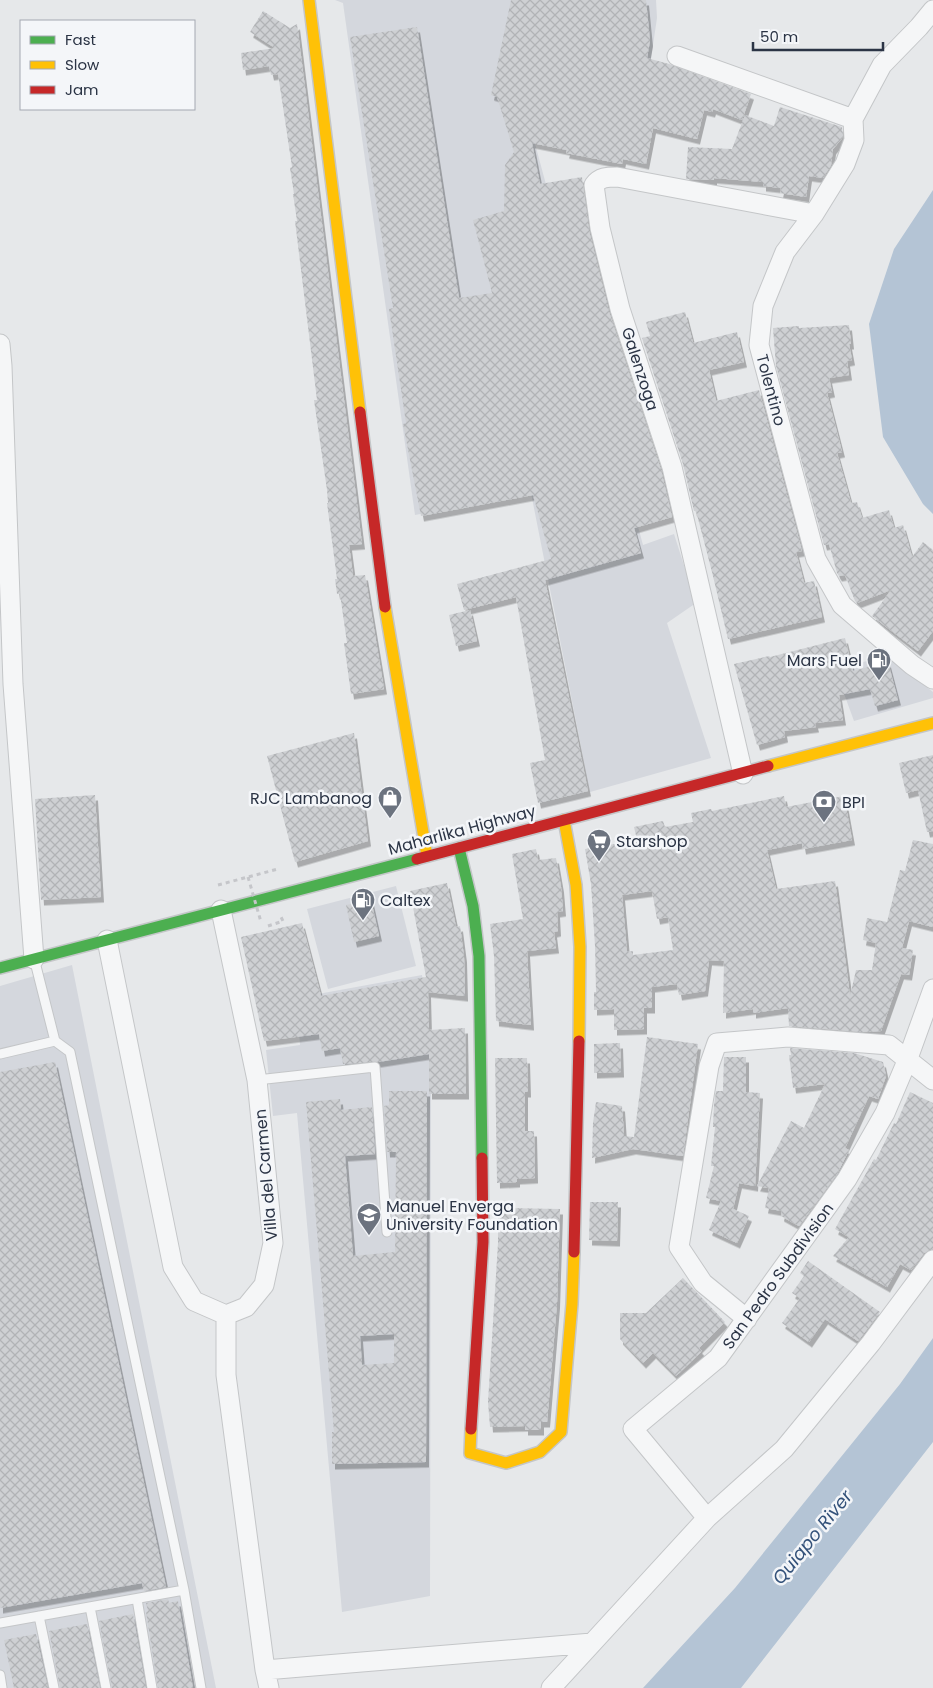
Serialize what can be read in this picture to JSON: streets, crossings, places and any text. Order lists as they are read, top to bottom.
{
  "streets": {
    "street": [
      "Galenzoga",
      "Tolentino",
      "Maharlika Highway",
      "Villa del Carmen",
      "San Pedro Subdivision"
    ]
  },
  "crossings": [
    ["Galenzoga", "Tolentino"],
    ["Galenzoga", "Maharlika Highway"],
    ["Maharlika Highway", "Villa del Carmen"]
  ],
  "water": ["Quiapo River"],
  "places": {
    "fuel station": ["Mars Fuel", "Caltex"],
    "shop": ["RJC Lambanog"],
    "bank": ["BPI"],
    "supermarket": ["Starshop"],
    "school or university": ["Manuel Enverga University Foundation"]
  },
  "legend": ["Fast", "Slow", "Jam"],
  "scale_bar": "50 m"
}
